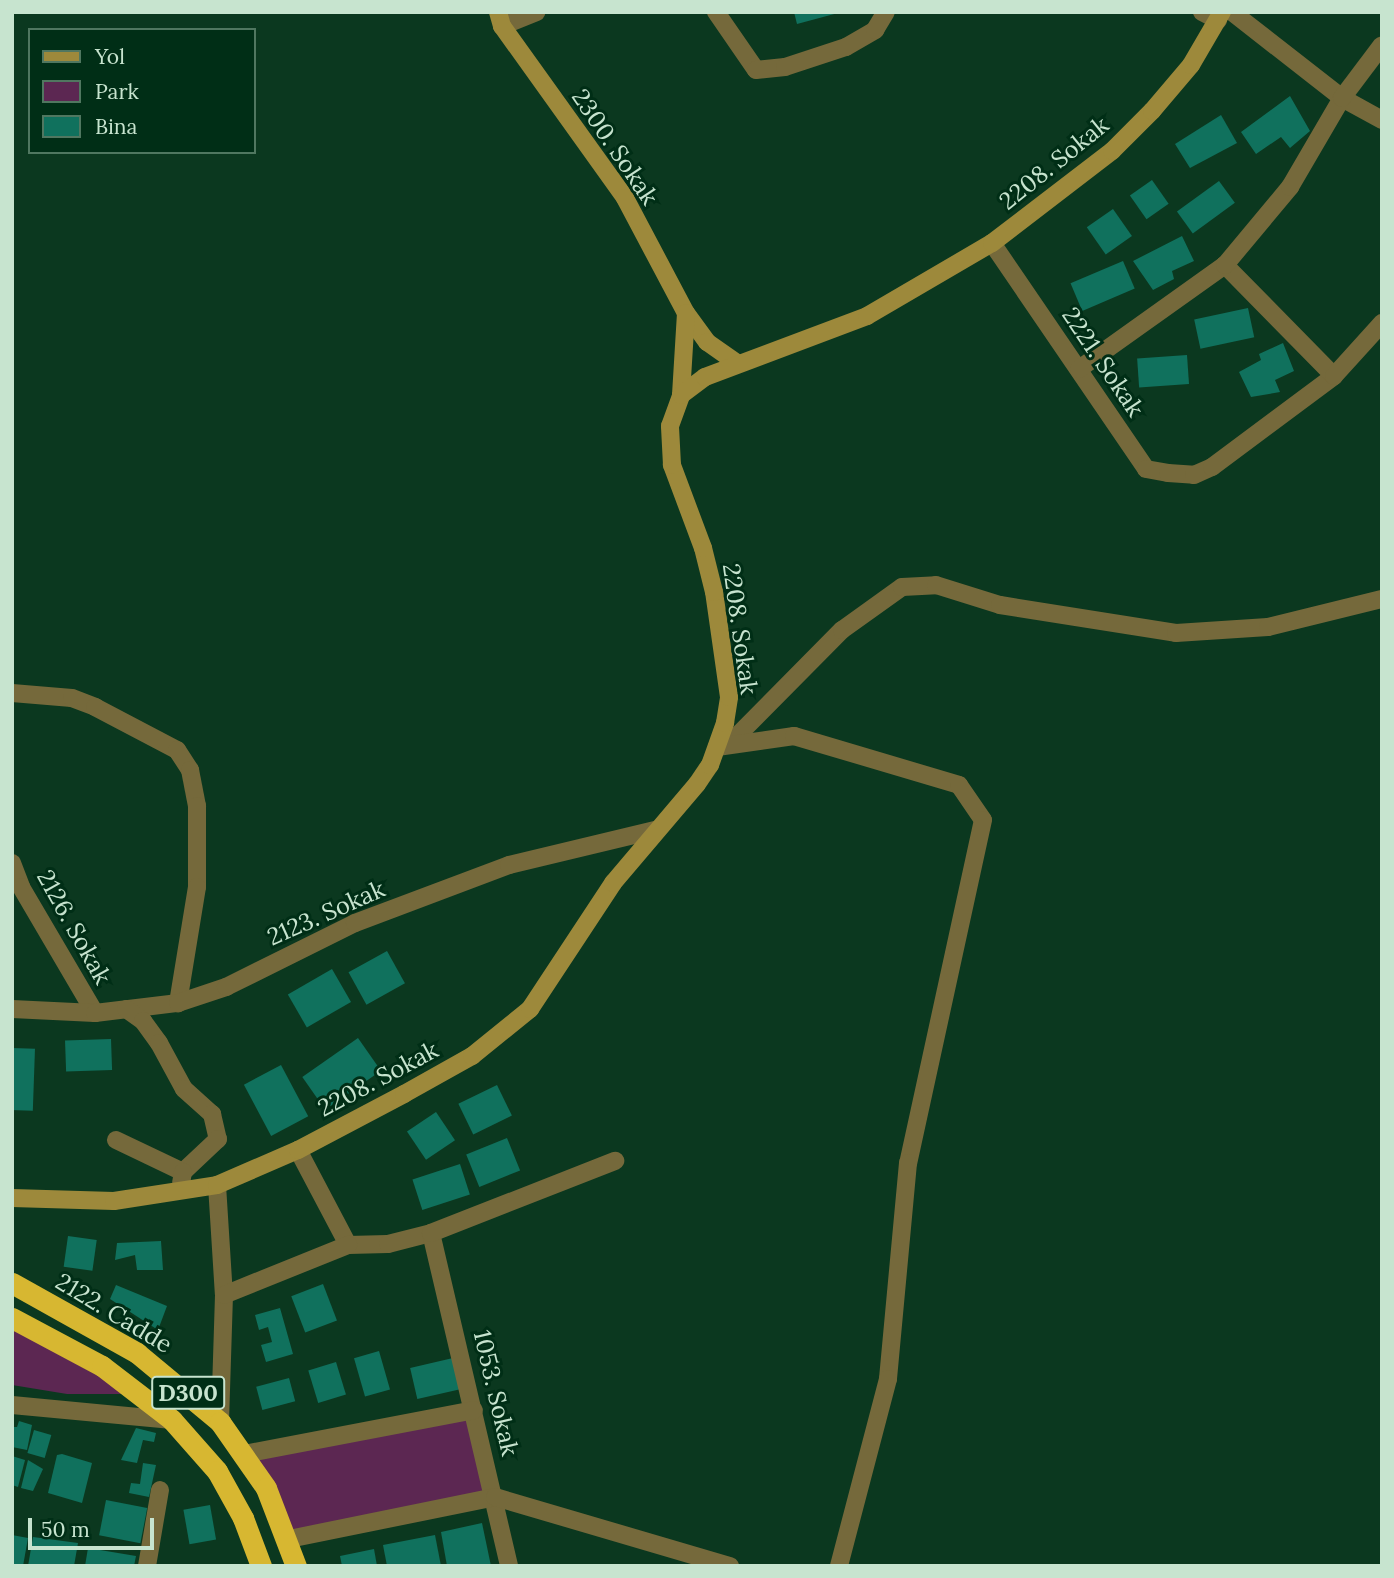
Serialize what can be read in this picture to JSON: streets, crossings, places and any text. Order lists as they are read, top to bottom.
{
  "streets": {
    "highway": ["2122. Cadde", "D300"],
    "street": [
      "2300. Sokak",
      "2208. Sokak",
      "2221. Sokak",
      "2123. Sokak",
      "2126. Sokak",
      "1053. Sokak"
    ]
  },
  "crossings": [
    ["2208. Sokak", "2221. Sokak"],
    ["2208. Sokak", "2123. Sokak"],
    ["2123. Sokak", "2126. Sokak"]
  ],
  "legend": ["Yol", "Park", "Bina"],
  "scale_bar": "50 m"
}
